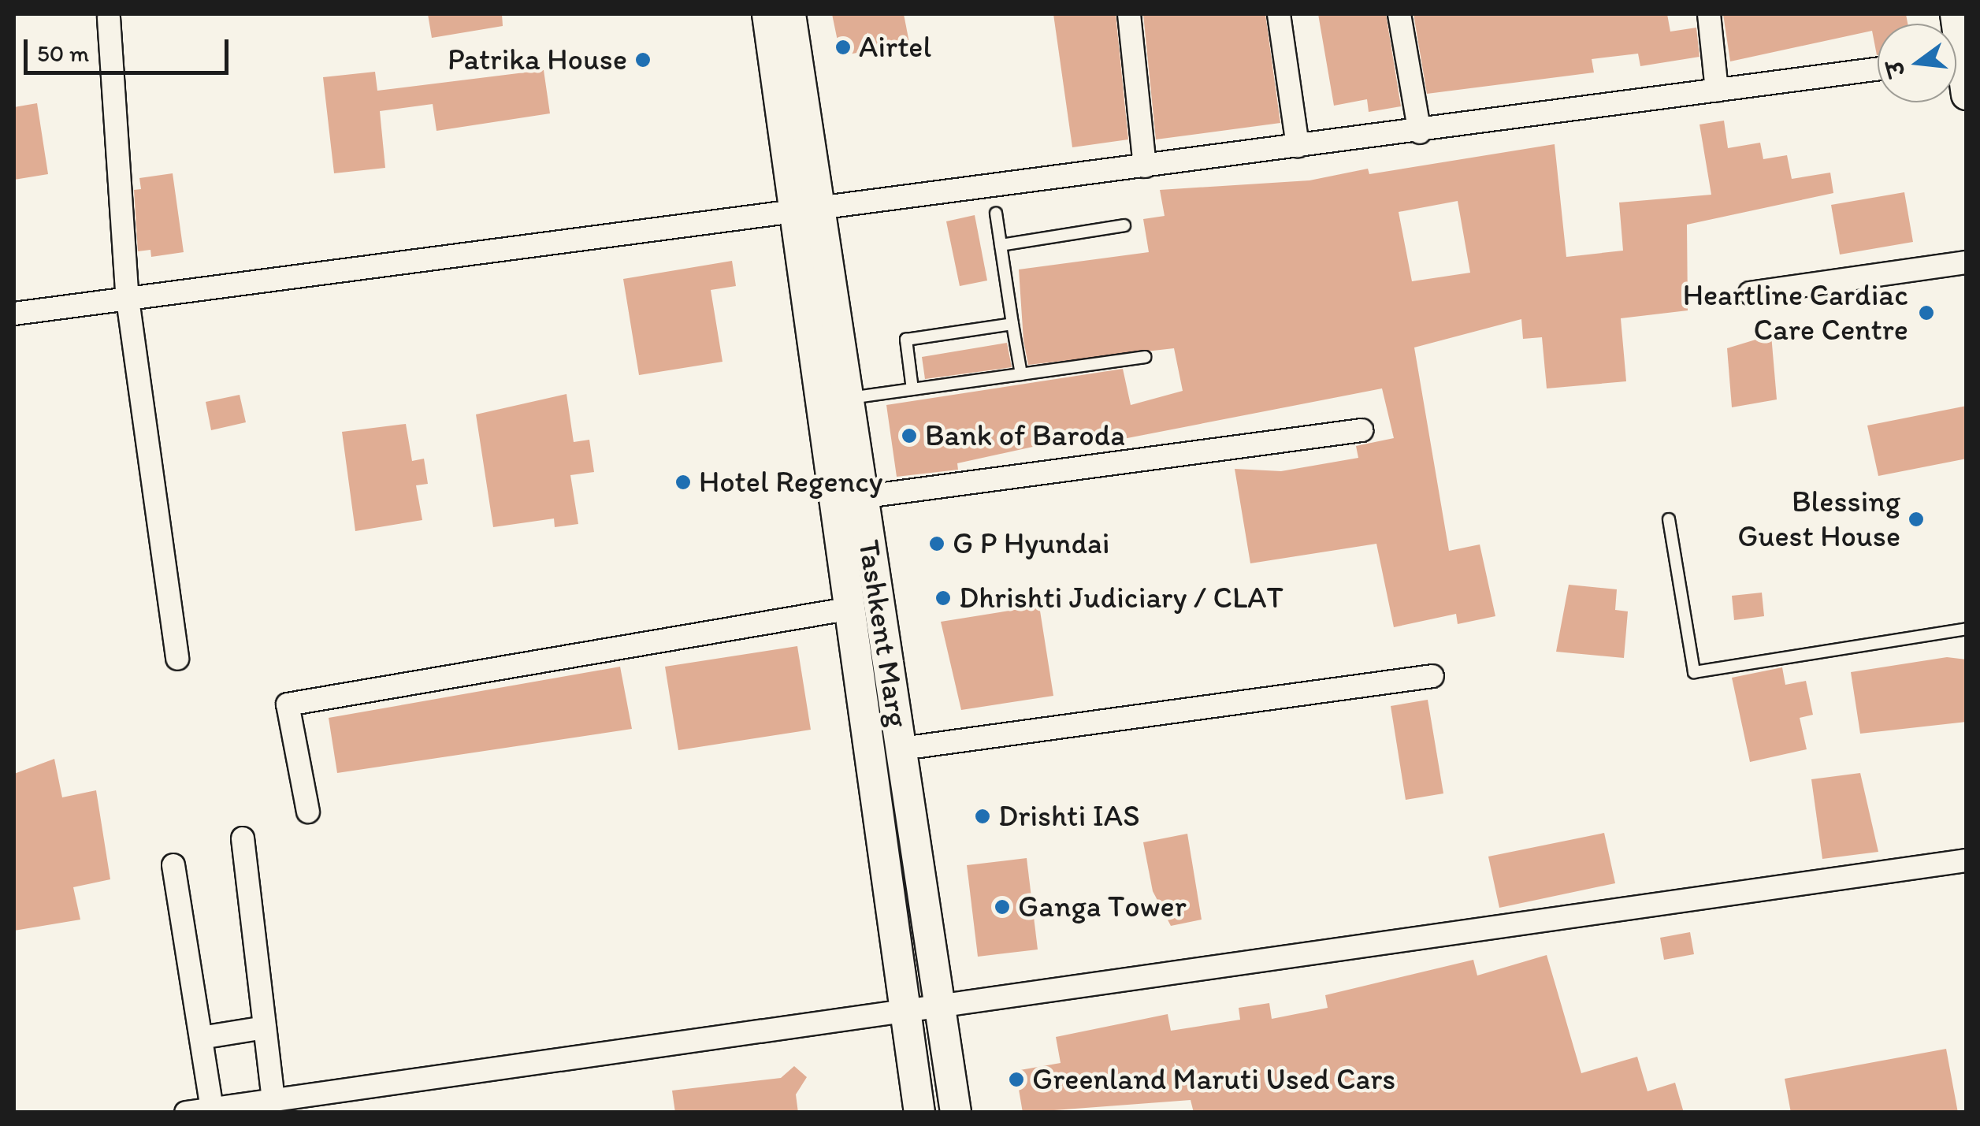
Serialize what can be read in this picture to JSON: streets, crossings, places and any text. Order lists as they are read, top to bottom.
{
  "streets": {
    "street": ["Tashkent Marg"]
  },
  "places": [
    "Airtel",
    "Patrika House",
    "Heartline Cardiac Care Centre",
    "Bank of Baroda",
    "Hotel Regency",
    "Blessing Guest House",
    "G P Hyundai",
    "Dhrishti Judiciary / CLAT",
    "Drishti IAS",
    "Ganga Tower",
    "Greenland Maruti Used Cars"
  ],
  "scale_bar": "50 m",
  "north": "left"
}
